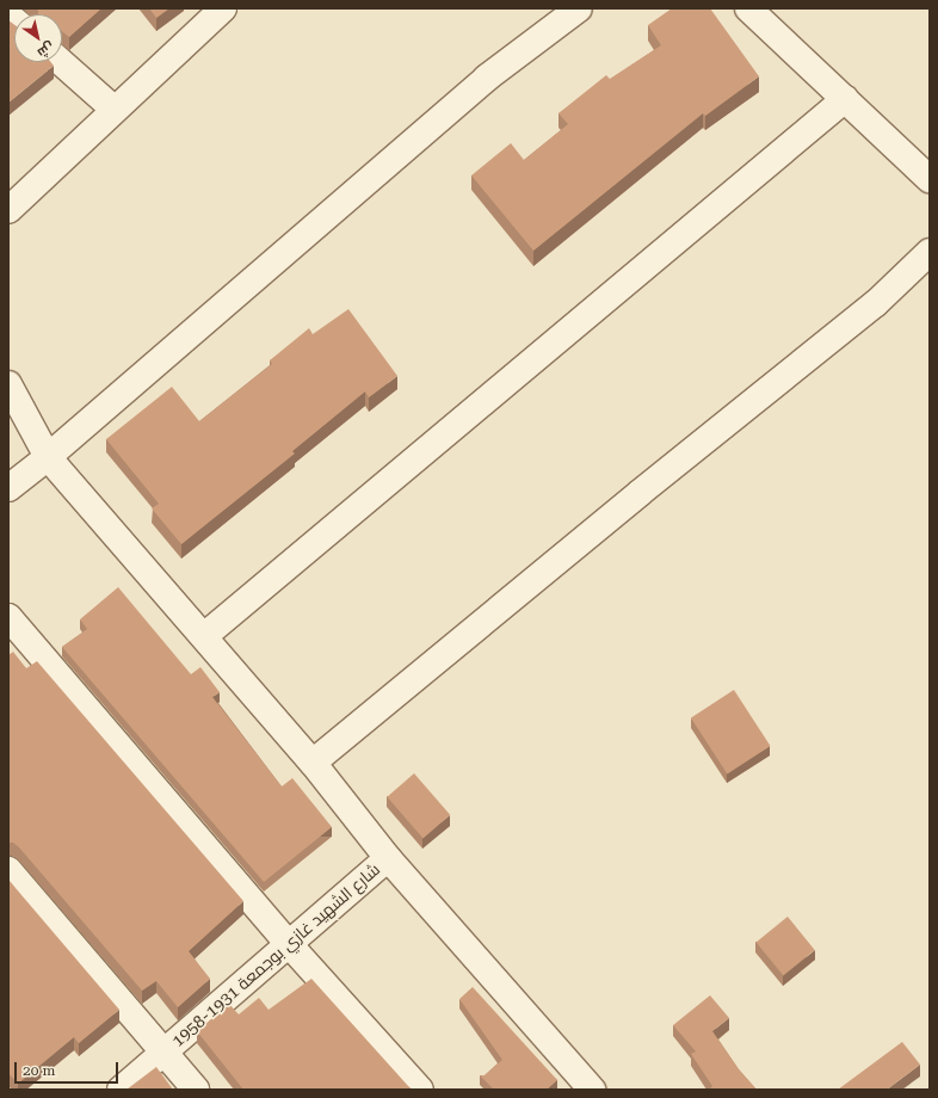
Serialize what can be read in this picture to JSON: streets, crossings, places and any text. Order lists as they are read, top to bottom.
{
  "streets": {
    "street": ["شارع الشهيد غازي بوجمعة 1931-1958"]
  },
  "scale_bar": "20 m",
  "north": "bottom right"
}
